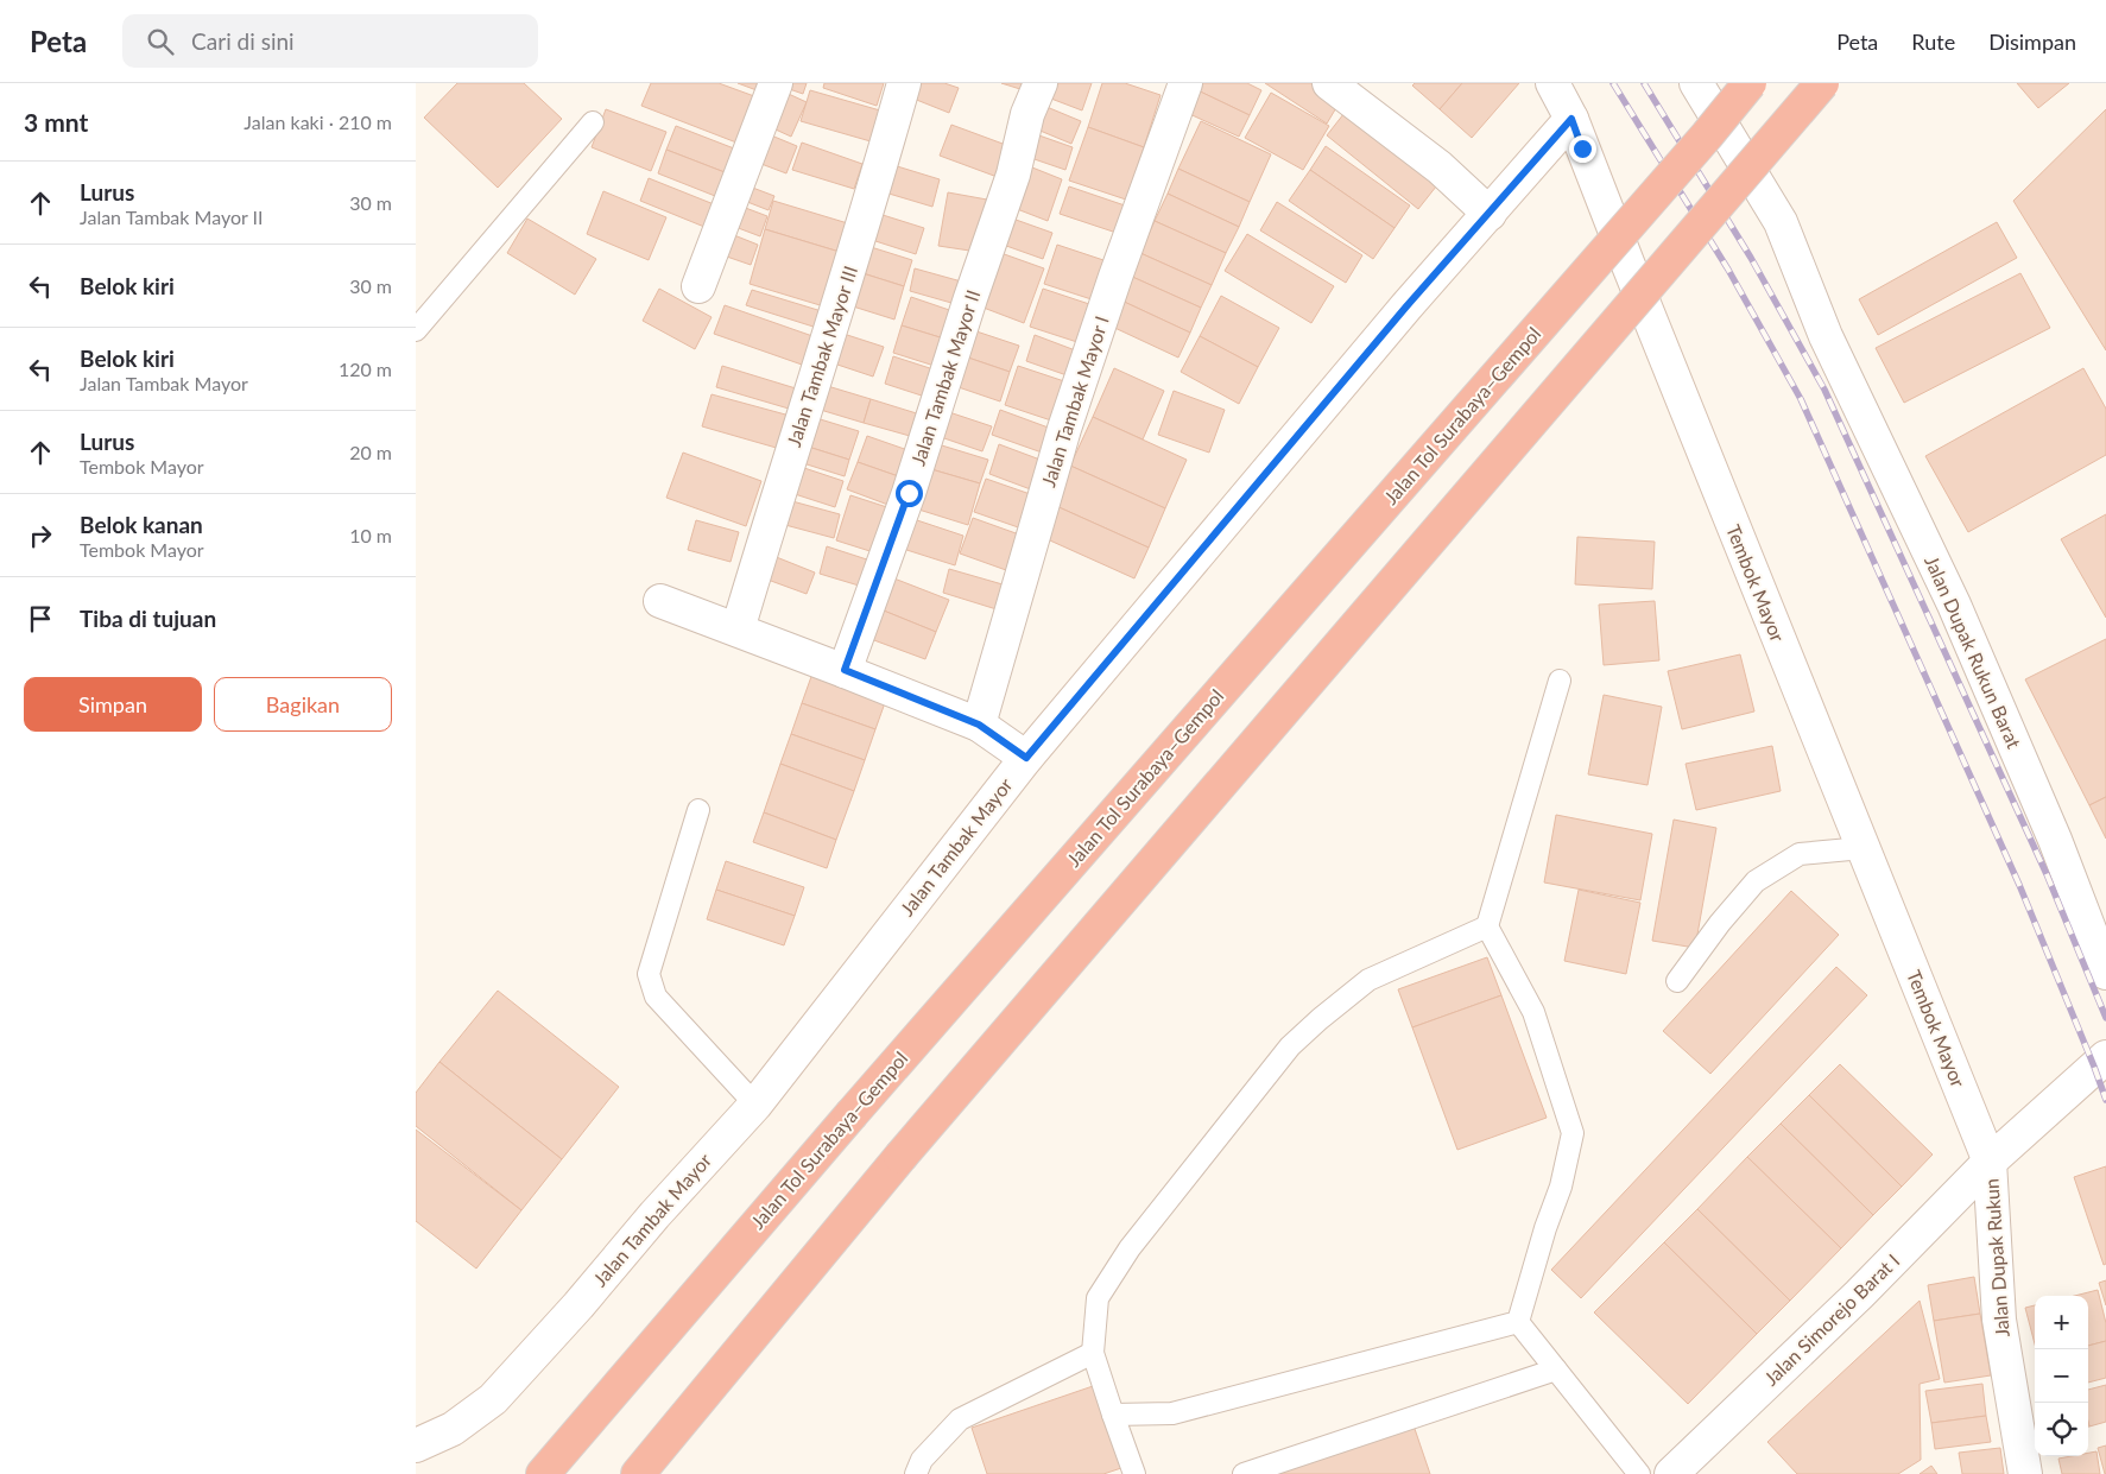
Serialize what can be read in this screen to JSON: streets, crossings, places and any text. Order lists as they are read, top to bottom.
{
  "streets": {
    "highway": ["Jalan Tol Surabaya–Gempol"],
    "street": [
      "Jalan Tambak Mayor III",
      "Jalan Tambak Mayor II",
      "Jalan Tambak Mayor I",
      "Tembok Mayor",
      "Jalan Dupak Rukun Barat",
      "Jalan Tambak Mayor",
      "Jalan Dupak Rukun",
      "Jalan Simorejo Barat I"
    ]
  },
  "crossings": [
    ["Tembok Mayor", "Jalan Dupak Rukun"],
    ["Tembok Mayor", "Jalan Simorejo Barat I"],
    ["Jalan Dupak Rukun", "Jalan Simorejo Barat I"]
  ],
  "page": {
    "header": "Peta",
    "search": "Cari di sini",
    "nav": ["Peta", "Rute", "Disimpan"],
    "heading": ["3 mnt", "Jalan kaki · 210 m"],
    "list": [
      ["Lurus", "Jalan Tambak Mayor II", "30 m"],
      ["Belok kiri", "30 m"],
      ["Belok kiri", "Jalan Tambak Mayor", "120 m"],
      ["Lurus", "Tembok Mayor", "20 m"],
      ["Belok kanan", "Tembok Mayor", "10 m"],
      "Tiba di tujuan"
    ],
    "buttons": ["Simpan", "Bagikan"],
    "map_buttons": ["+", "−"]
  }
}
